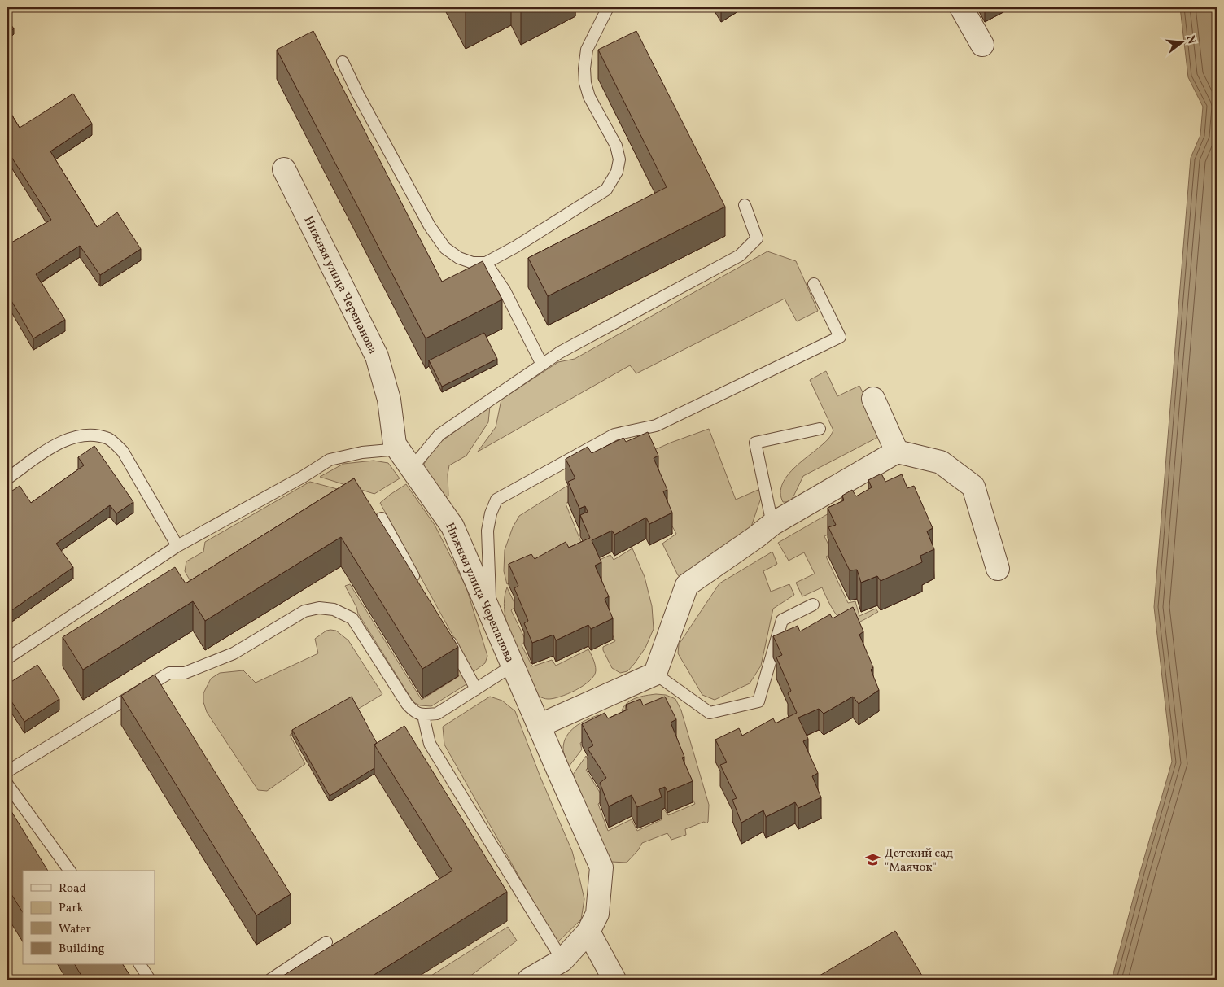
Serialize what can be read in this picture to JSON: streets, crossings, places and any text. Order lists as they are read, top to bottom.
{
  "streets": {
    "street": ["Нижняя улица Черепанова"]
  },
  "places": {
    "school or university": ["Детский сад \"Маячок\""]
  },
  "legend": [
    "Road",
    "Park",
    "Water",
    "Building"
  ],
  "north": "right"
}
